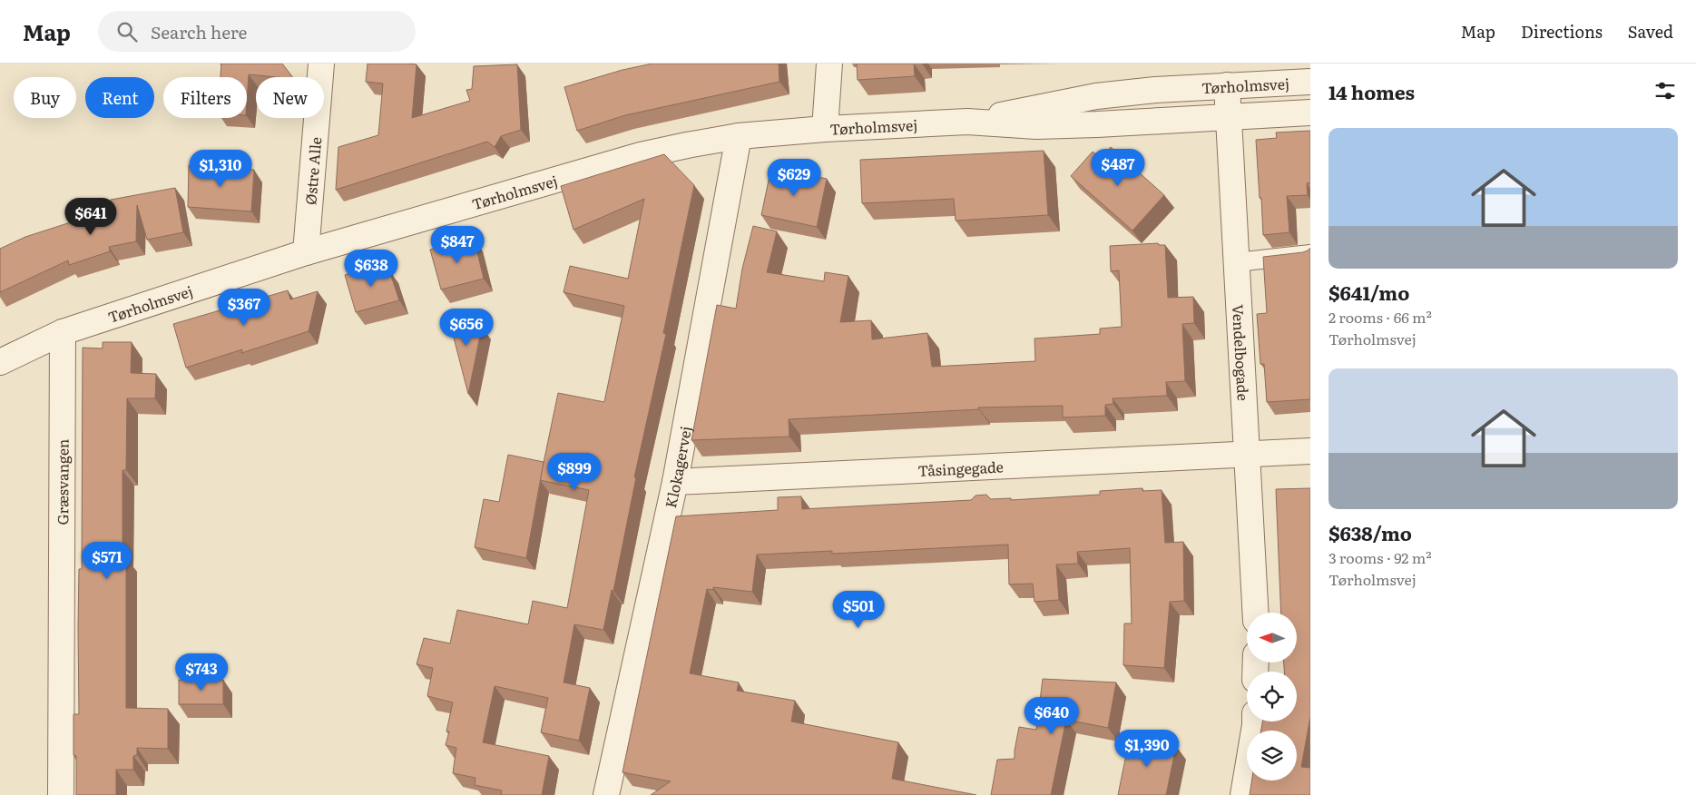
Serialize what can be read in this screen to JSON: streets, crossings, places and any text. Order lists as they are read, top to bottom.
{
  "streets": {
    "street": [
      "Tørholmsvej",
      "Østre Alle",
      "Vendelbogade",
      "Klokagervej",
      "Tåsingegade",
      "Græsvangen"
    ]
  },
  "crossings": [
    ["Tørholmsvej", "Østre Alle"],
    ["Tørholmsvej", "Vendelbogade"],
    ["Tørholmsvej", "Klokagervej"],
    ["Tørholmsvej", "Græsvangen"],
    ["Vendelbogade", "Tåsingegade"],
    ["Klokagervej", "Tåsingegade"]
  ],
  "north": "left",
  "page": {
    "header": "Map",
    "search": "Search here",
    "nav": ["Map", "Directions", "Saved"],
    "heading": "14 homes",
    "chip": [
      "Buy",
      "Rent",
      "Filters",
      "New"
    ],
    "list": [
      {
        "name": "$641/mo",
        "note": "2 rooms · 66 m² · Tørholmsvej"
      },
      {
        "name": "$638/mo",
        "note": "3 rooms · 92 m² · Tørholmsvej"
      }
    ],
    "price": [
      "$487",
      "$1,310",
      "$629",
      "$641",
      "$847",
      "$638",
      "$367",
      "$656",
      "$899",
      "$571",
      "$501",
      "$743",
      "$640",
      "$1,390"
    ]
  }
}
